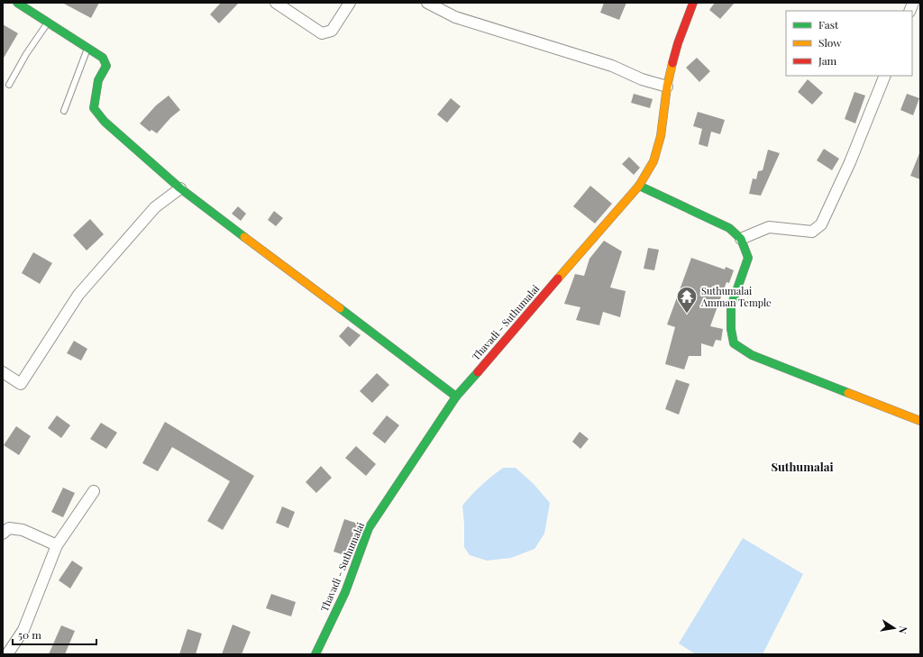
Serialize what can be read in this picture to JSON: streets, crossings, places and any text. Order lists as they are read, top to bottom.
{
  "streets": {
    "street": ["Thavadi - Suthumalai"]
  },
  "districts": ["Suthumalai"],
  "places": {
    "temple": ["Suthumalai Amman Temple"]
  },
  "legend": ["Fast", "Slow", "Jam"],
  "scale_bar": "50 m",
  "north": "right"
}
